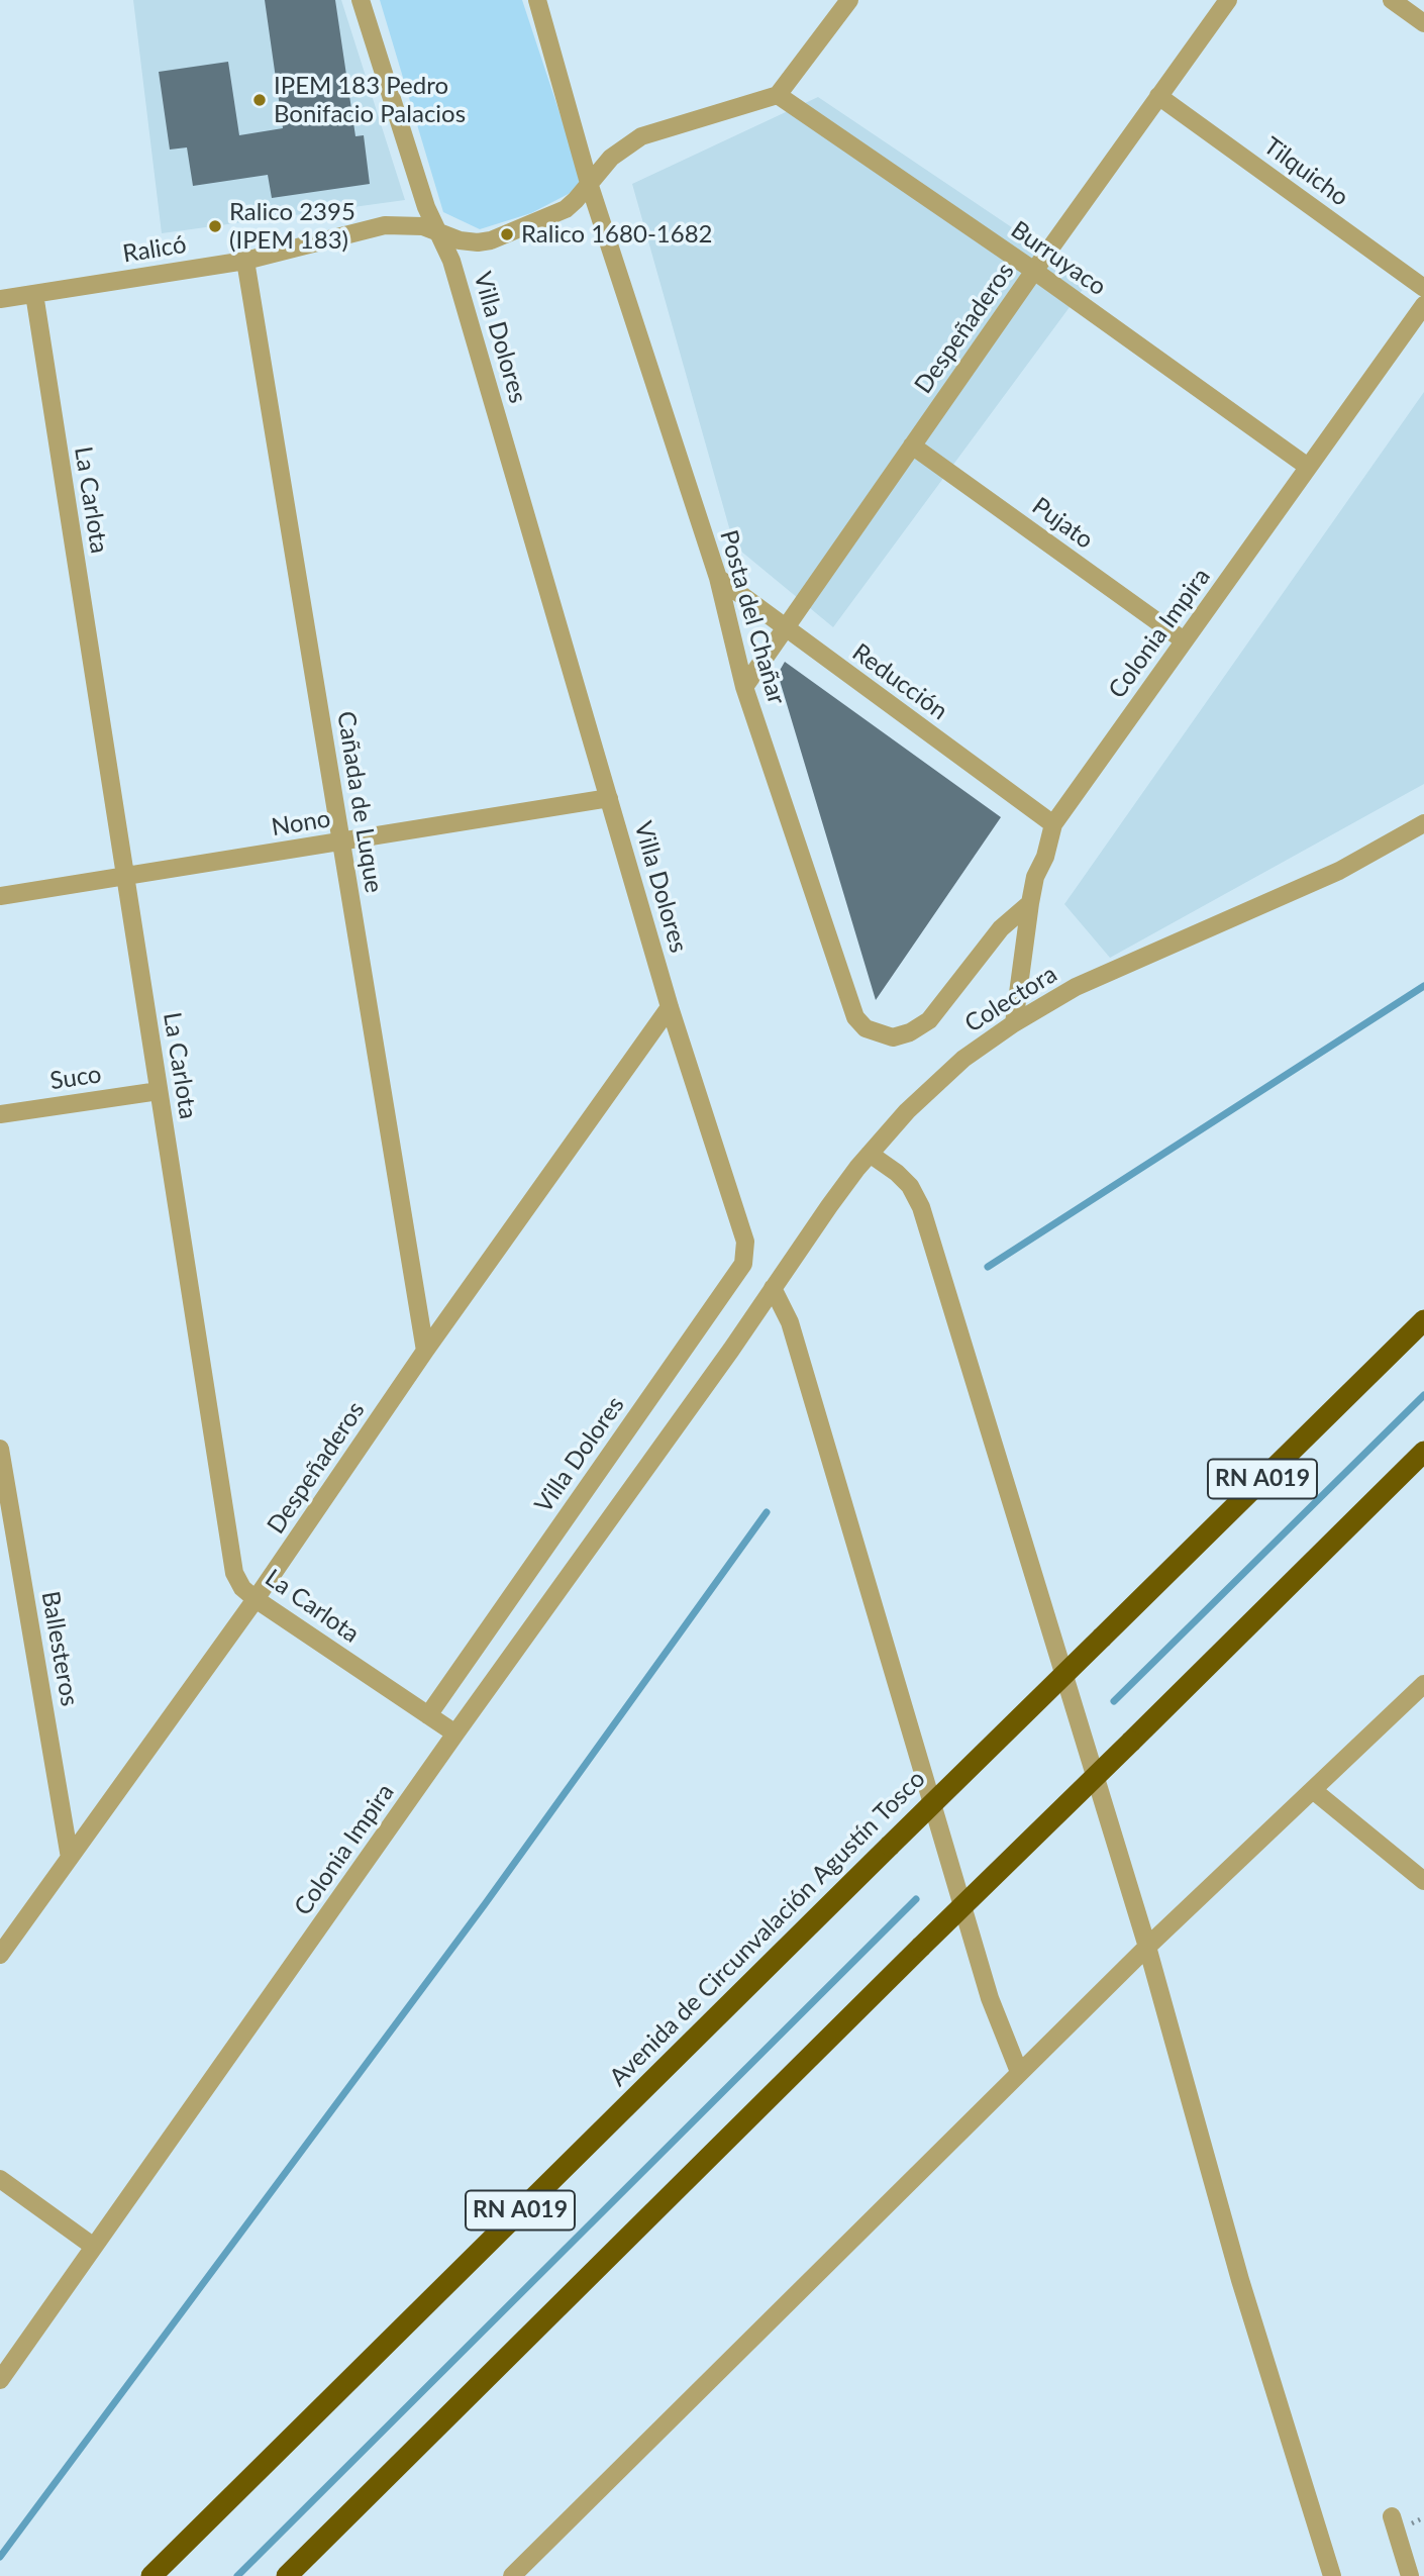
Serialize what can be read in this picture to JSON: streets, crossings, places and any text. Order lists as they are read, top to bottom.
{
  "streets": {
    "highway": ["RN A019", "Avenida de Circunvalación Agustín Tosco"],
    "street": [
      "Tilquicho",
      "Ralicó",
      "Burruyaco",
      "Despeñaderos",
      "Villa Dolores",
      "La Carlota",
      "Pujato",
      "Posta del Chañar",
      "Colonia Impira",
      "Reducción",
      "Cañada de Luque",
      "Nono",
      "Colectora",
      "Suco",
      "Ballesteros"
    ]
  },
  "crossings": [
    ["Tilquicho", "Despeñaderos"],
    ["Ralicó", "Burruyaco"],
    ["Ralicó", "Villa Dolores"],
    ["Ralicó", "La Carlota"],
    ["Ralicó", "Posta del Chañar"],
    ["Ralicó", "Cañada de Luque"],
    ["Burruyaco", "Despeñaderos"],
    ["Burruyaco", "Colonia Impira"],
    ["Despeñaderos", "Villa Dolores"],
    ["Despeñaderos", "La Carlota"],
    ["Despeñaderos", "Pujato"],
    ["Despeñaderos", "Posta del Chañar"],
    ["Despeñaderos", "Reducción"],
    ["Despeñaderos", "Cañada de Luque"],
    ["Despeñaderos", "Ballesteros"],
    ["Villa Dolores", "La Carlota"],
    ["Villa Dolores", "Nono"],
    ["La Carlota", "Colonia Impira"],
    ["La Carlota", "Nono"],
    ["La Carlota", "Suco"],
    ["Pujato", "Colonia Impira"],
    ["Posta del Chañar", "Colonia Impira"],
    ["Posta del Chañar", "Reducción"],
    ["Colonia Impira", "Reducción"],
    ["Colonia Impira", "Colectora"],
    ["Cañada de Luque", "Nono"]
  ],
  "places": ["IPEM 183 Pedro Bonifacio Palacios", "Ralico 2395 (IPEM 183)", "Ralico 1680-1682"]
}
